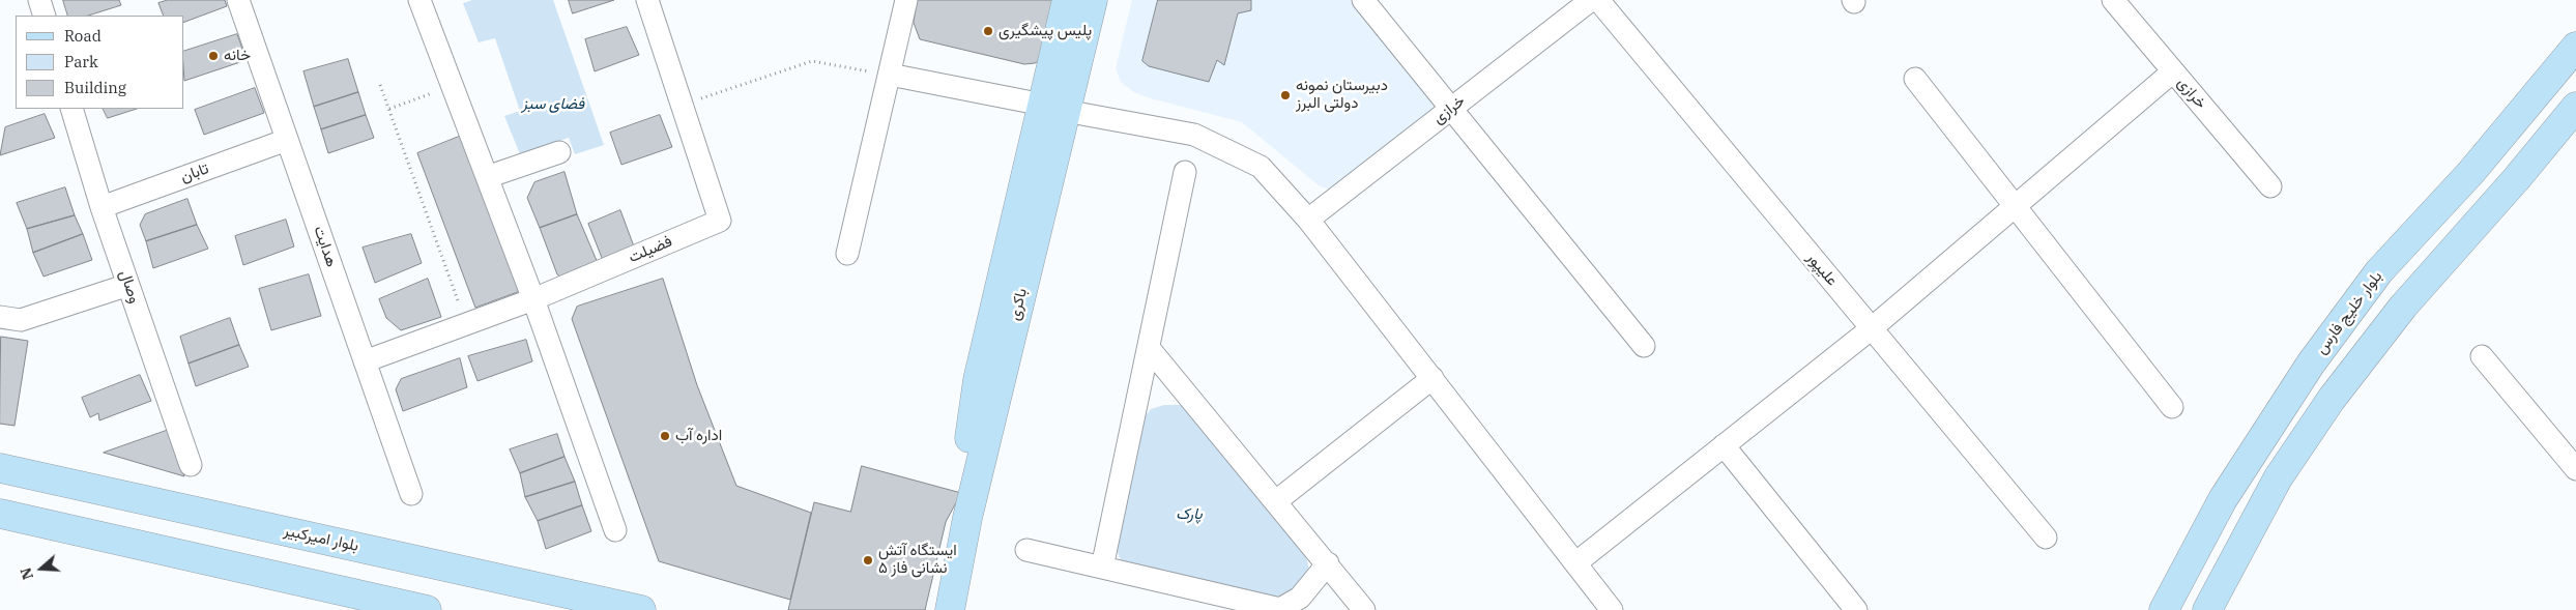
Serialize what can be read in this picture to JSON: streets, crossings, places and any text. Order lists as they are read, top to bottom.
{
  "streets": {
    "street": [
      "خرازی",
      "تابان",
      "هدایت",
      "فضیلت",
      "علیپور",
      "وصال",
      "باکری",
      "بلوار خلیج فارس",
      "بلوار امیرکبیر"
    ]
  },
  "crossings": [
    ["تابان", "هدایت"],
    ["تابان", "وصال"],
    ["هدایت", "فضیلت"]
  ],
  "parks": ["فضای سبز", "پارک"],
  "places": [
    "پلیس پیشگیری",
    "خانه",
    "دبیرستان نمونه دولتی البرز",
    "اداره آب",
    "ایستگاه آتش نشانی فاز ۵"
  ],
  "legend": ["Road", "Park", "Building"],
  "north": "left"
}
